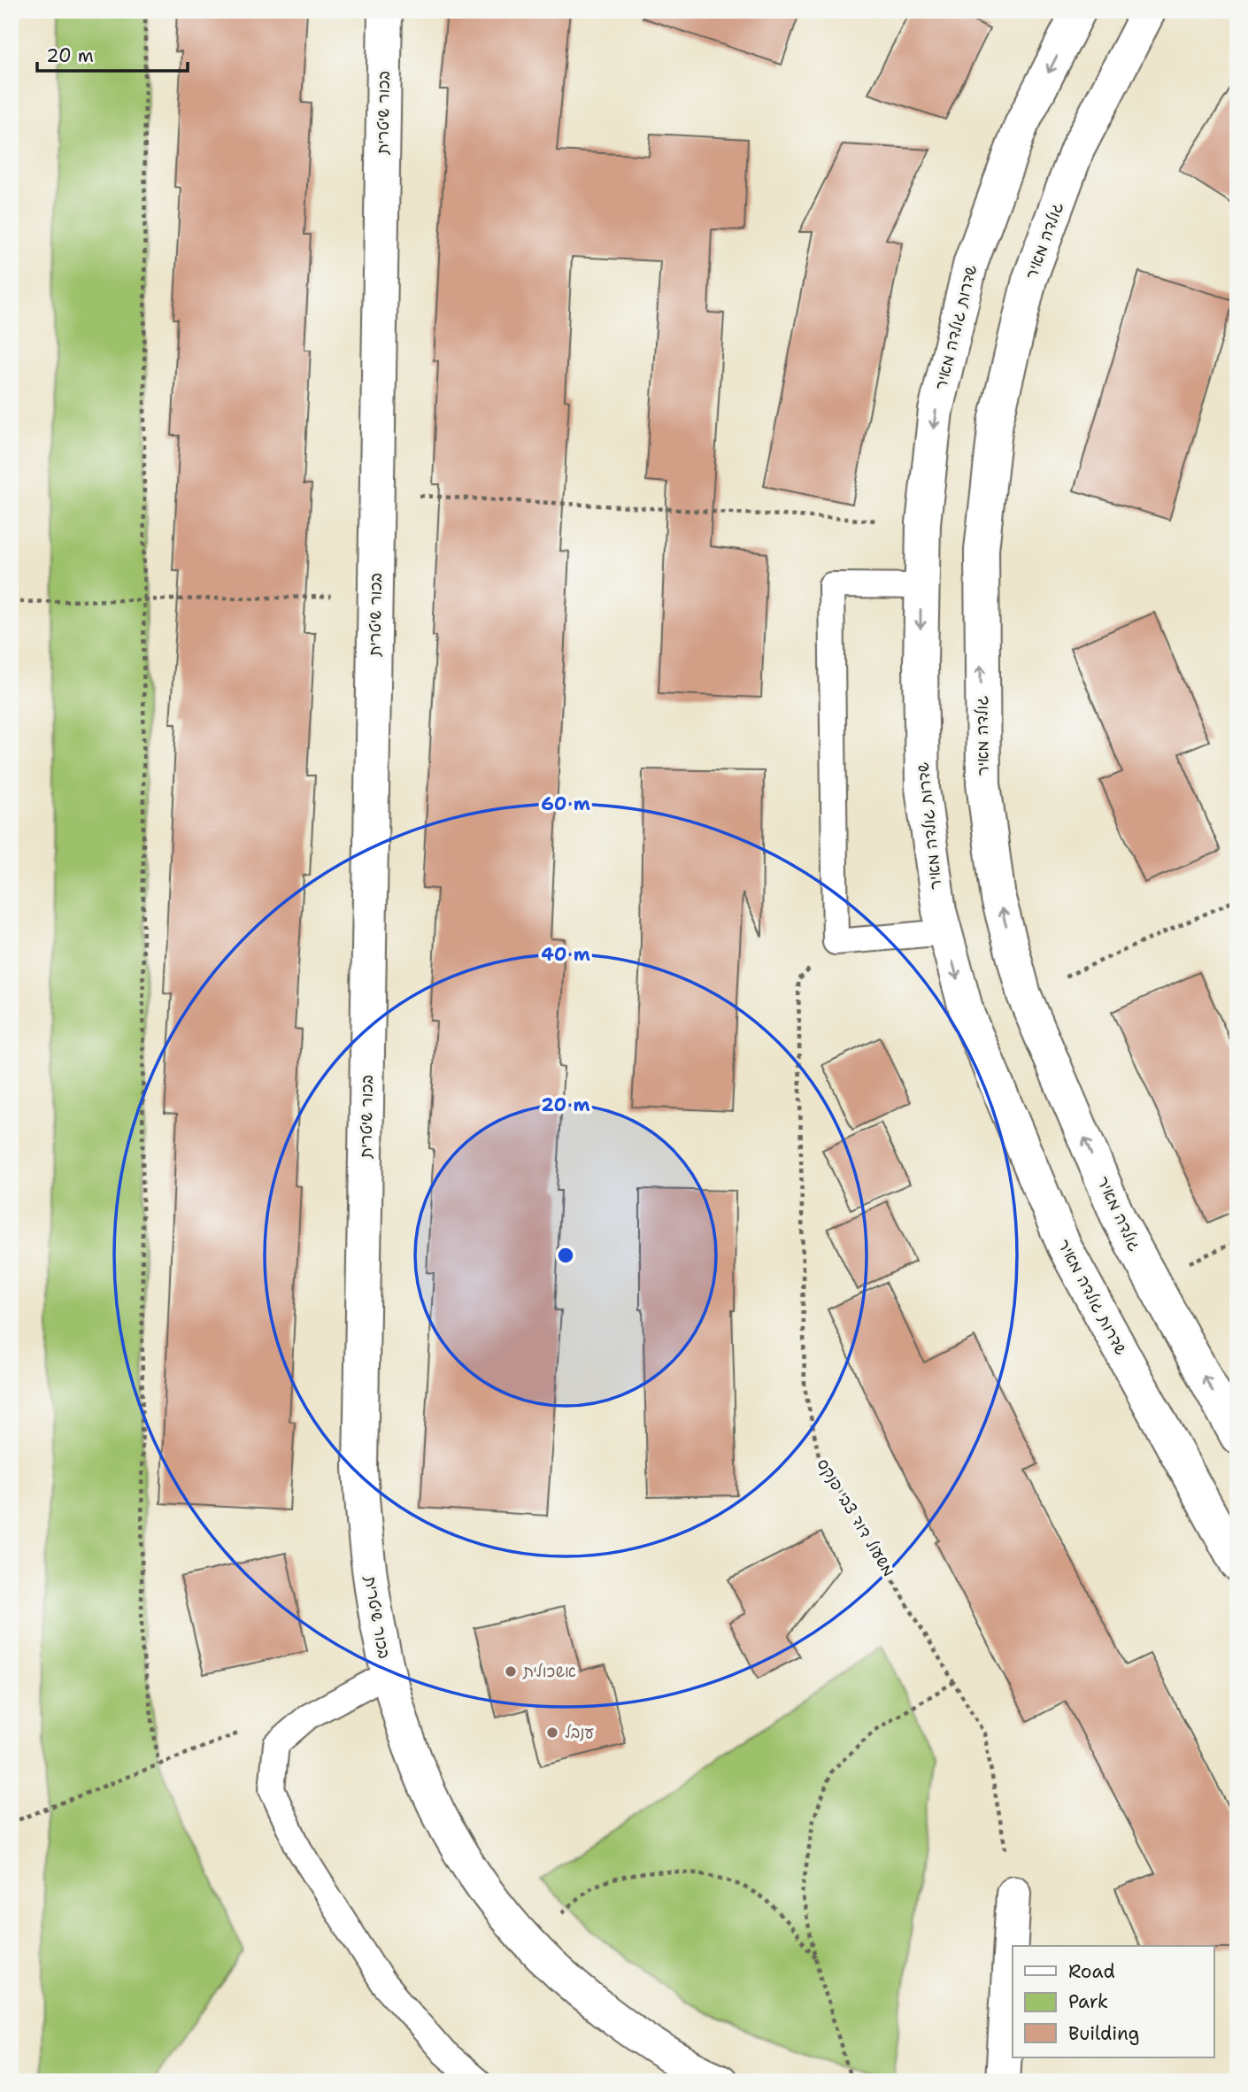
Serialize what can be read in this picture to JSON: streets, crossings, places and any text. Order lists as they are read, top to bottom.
{
  "streets": {
    "street": ["בכור שיטרית", "גולדה מאיר", "שדרות גולדה מאיר"],
    "path": ["משעול דוד צבי פנקס"]
  },
  "one_way": ["גולדה מאיר", "שדרות גולדה מאיר"],
  "places": ["אשכולית", "ענבל"],
  "legend": ["Road", "Park", "Building"],
  "scale_bar": "20 m",
  "rings": ["60 m", "40 m", "20 m"]
}
